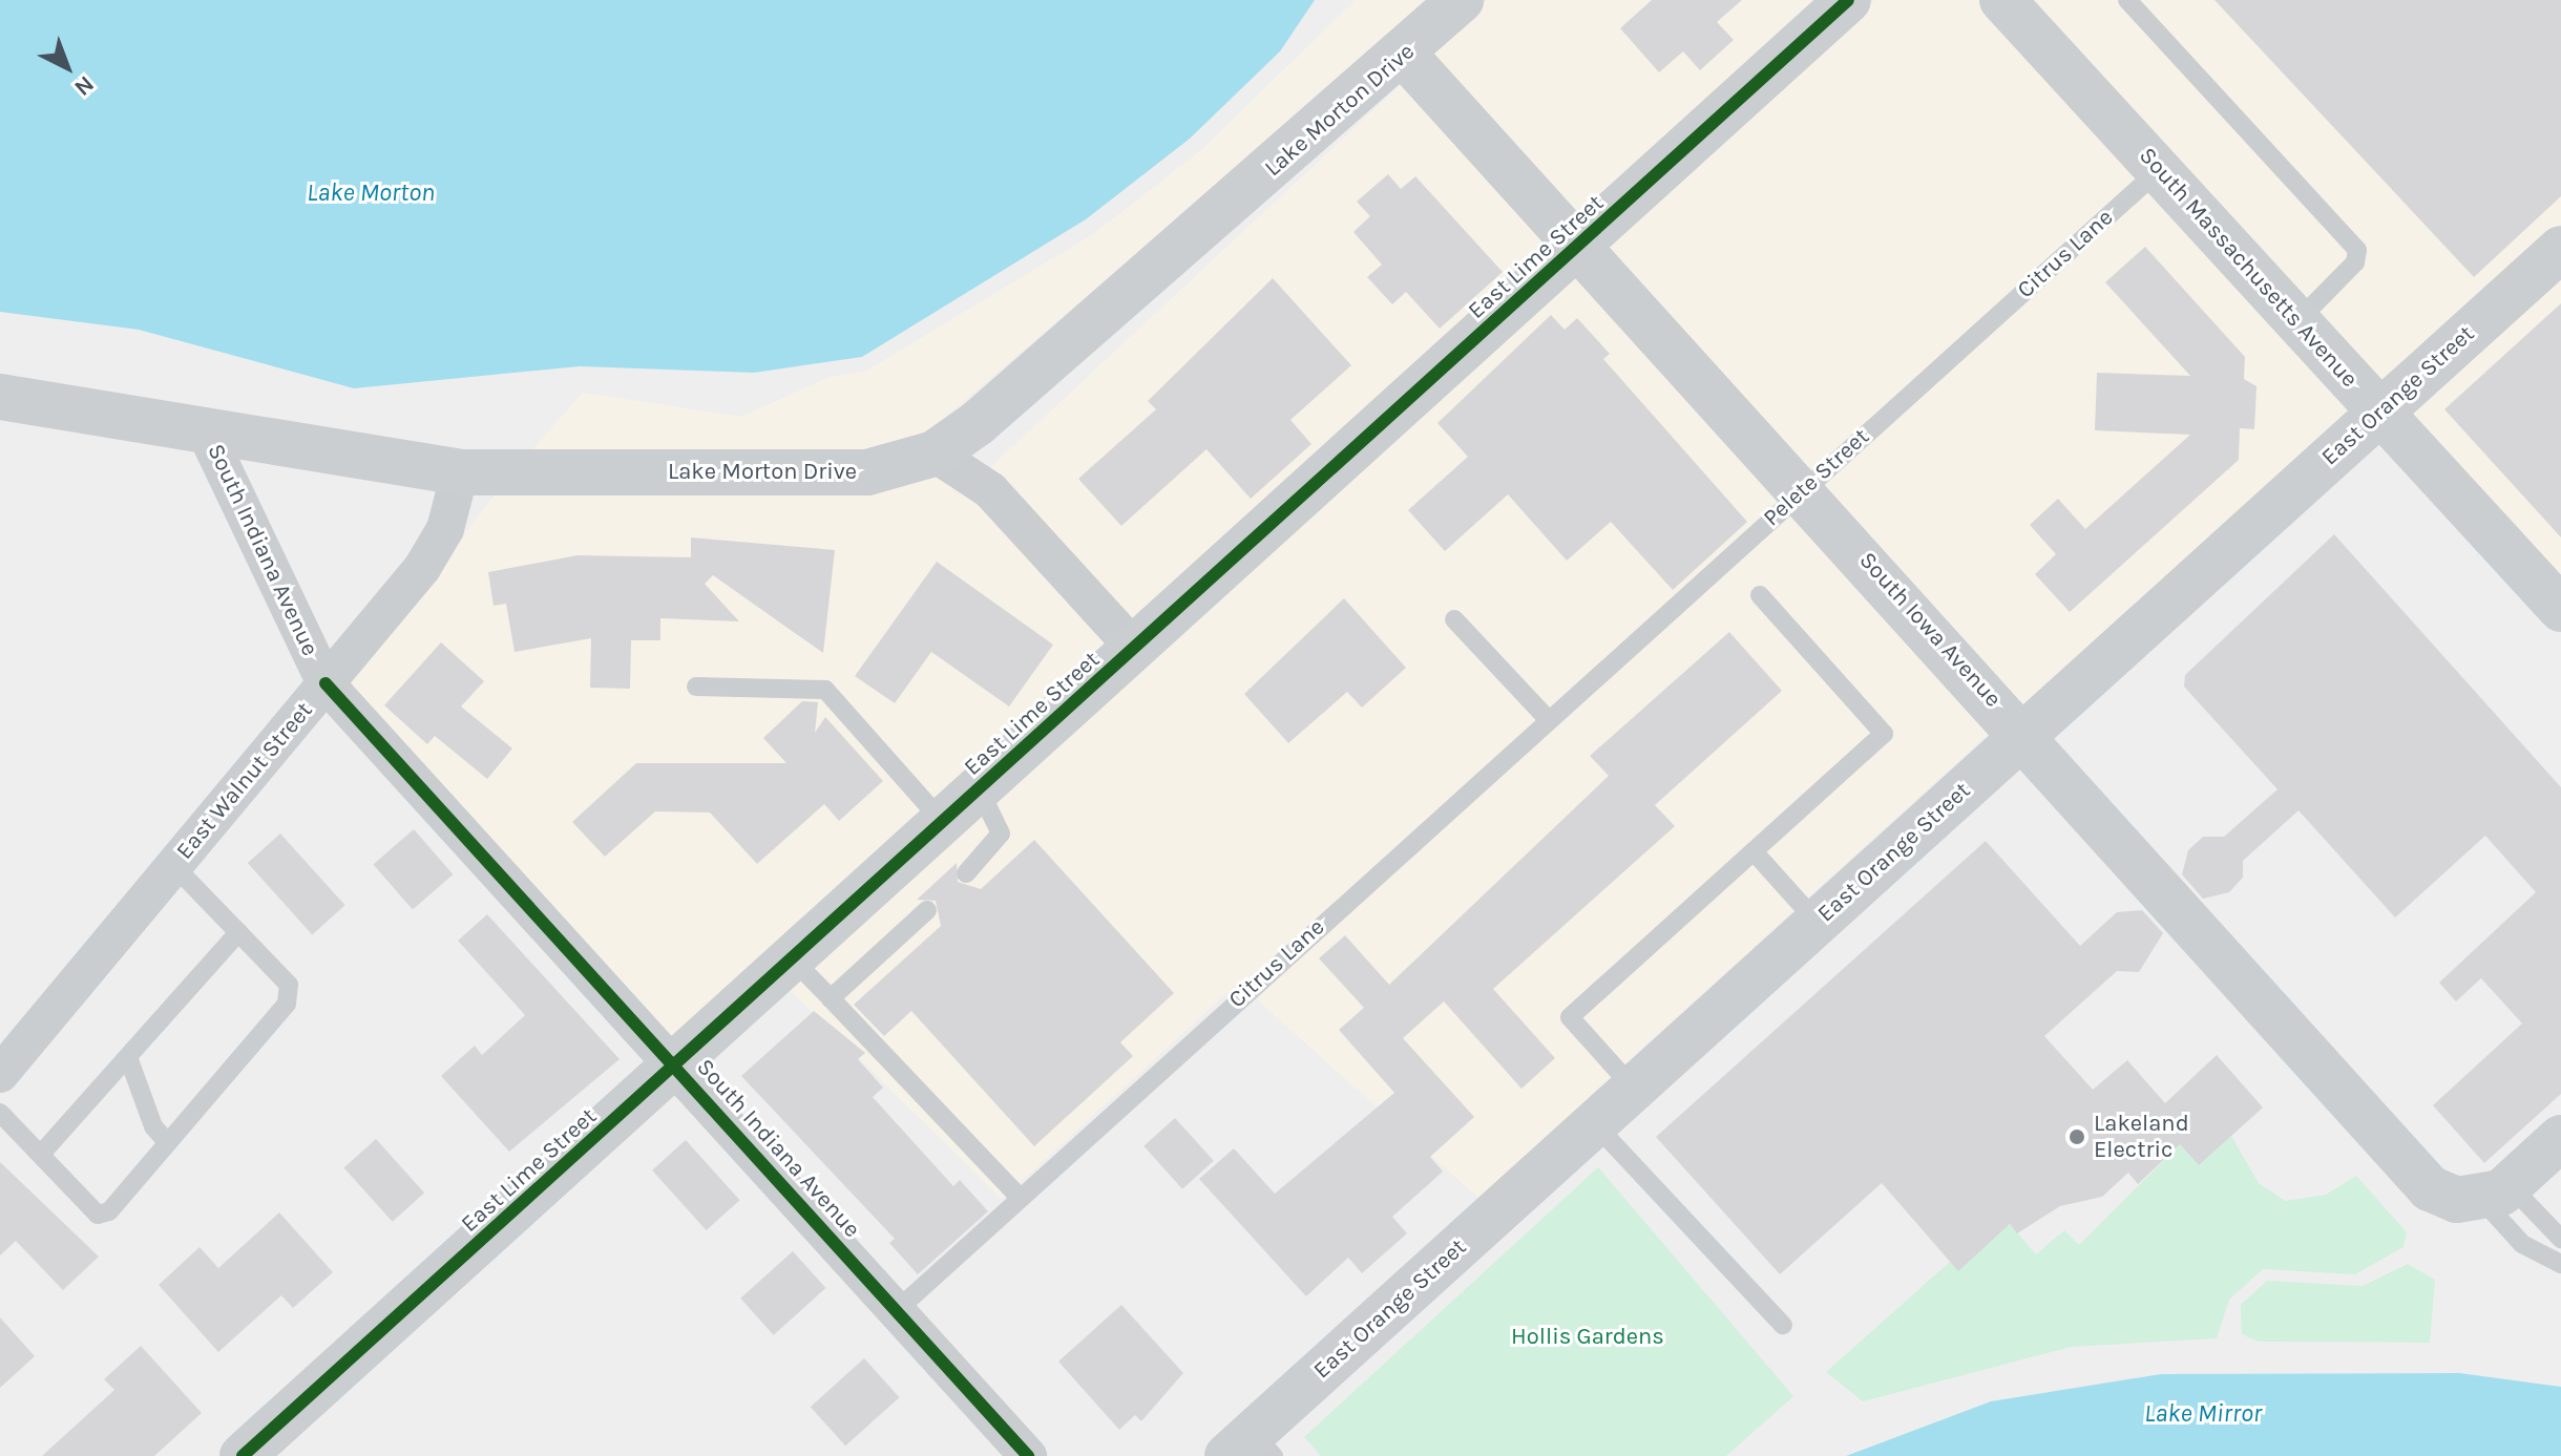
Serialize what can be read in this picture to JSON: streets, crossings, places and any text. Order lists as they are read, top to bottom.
{
  "streets": {
    "street": [
      "Lake Morton Drive",
      "East Lime Street",
      "South Massachusetts Avenue",
      "East Orange Street",
      "South Indiana Avenue",
      "South Iowa Avenue",
      "East Walnut Street"
    ],
    "lane": ["Citrus Lane", "Pelete Street"]
  },
  "crossings": [
    ["Lake Morton Drive", "South Indiana Avenue"],
    ["Lake Morton Drive", "South Iowa Avenue"],
    ["Lake Morton Drive", "East Walnut Street"],
    ["Citrus Lane", "South Massachusetts Avenue"],
    ["Citrus Lane", "Pelete Street"],
    ["Citrus Lane", "South Indiana Avenue"],
    ["East Lime Street", "South Indiana Avenue"],
    ["East Lime Street", "South Iowa Avenue"],
    ["South Massachusetts Avenue", "East Orange Street"],
    ["East Orange Street", "South Iowa Avenue"],
    ["Pelete Street", "South Iowa Avenue"],
    ["South Indiana Avenue", "East Walnut Street"]
  ],
  "water": ["Lake Morton", "Lake Mirror"],
  "parks": ["Hollis Gardens"],
  "places": ["Lakeland Electric"],
  "north": "bottom right"
}
